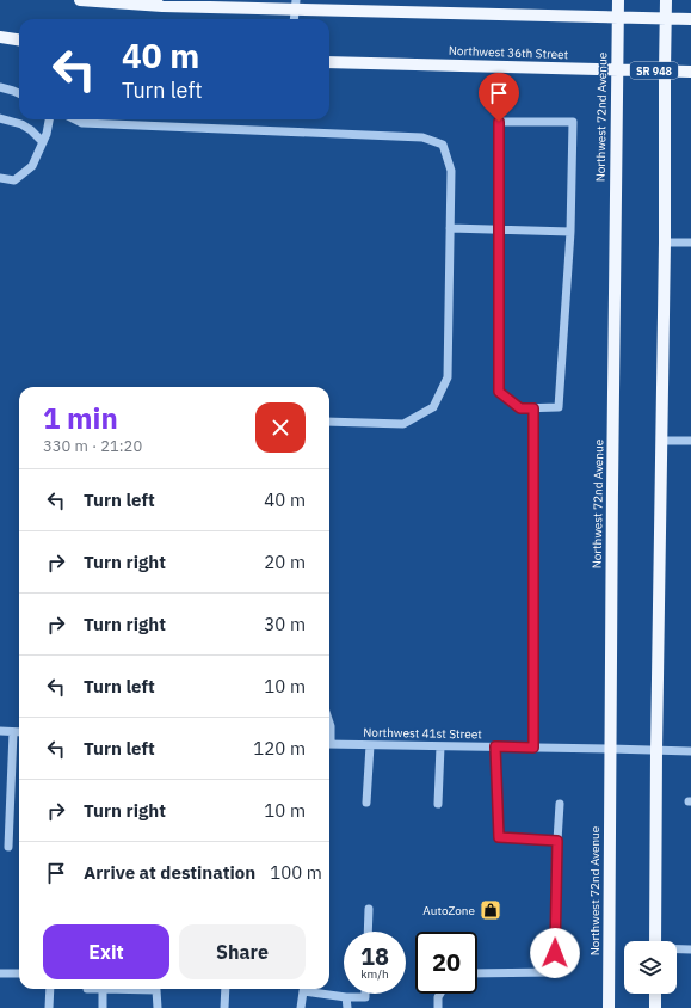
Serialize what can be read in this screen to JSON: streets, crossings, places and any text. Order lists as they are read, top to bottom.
{
  "streets": {
    "main road": ["Northwest 36th Street", "SR 948", "Northwest 72nd Avenue"],
    "street": ["Northwest 41st Street"]
  },
  "crossings": [
    ["Northwest 36th Street", "Northwest 72nd Avenue"],
    ["Northwest 72nd Avenue", "Northwest 41st Street"]
  ],
  "places": {
    "shop": ["AutoZone"]
  },
  "page": {
    "turn": ["40 m", "Turn left"],
    "heading": ["1 min", "330 m · 21:20"],
    "list": [
      {
        "name": "Turn left",
        "value": "40 m"
      },
      {
        "name": "Turn right",
        "value": "20 m"
      },
      {
        "name": "Turn right",
        "value": "30 m"
      },
      {
        "name": "Turn left",
        "value": "10 m"
      },
      {
        "name": "Turn left",
        "value": "120 m"
      },
      {
        "name": "Turn right",
        "value": "10 m"
      },
      {
        "name": "Arrive at destination",
        "value": "100 m"
      }
    ],
    "buttons": ["Exit", "Share"],
    "speed": "18 km/h",
    "limit": "20"
  }
}
